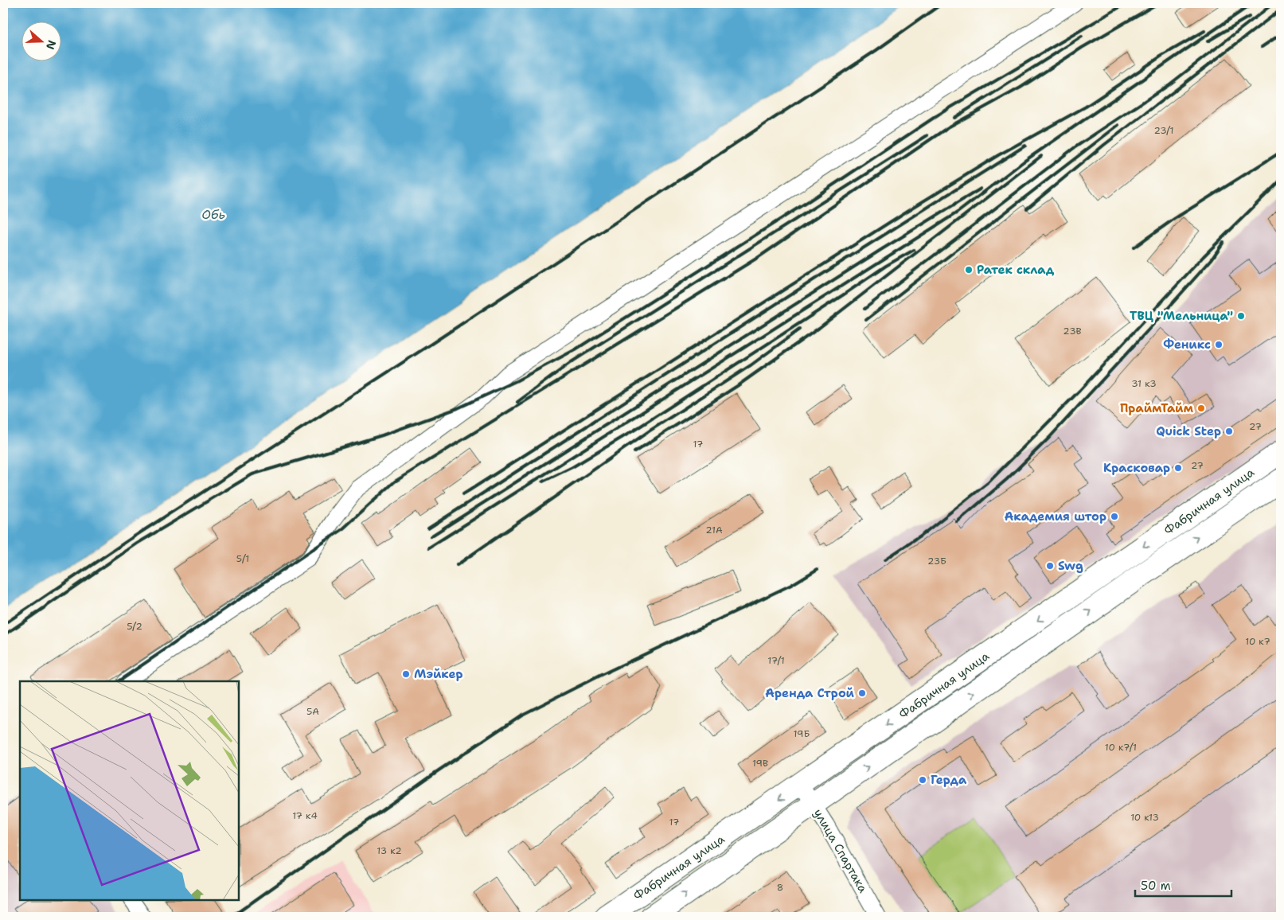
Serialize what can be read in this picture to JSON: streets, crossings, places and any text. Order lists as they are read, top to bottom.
{
  "streets": {
    "main road": ["Фабричная улица"],
    "street": ["улица Спартака"]
  },
  "crossings": [
    ["Фабричная улица", "улица Спартака"]
  ],
  "water": ["Обь"],
  "places": [
    "Ратек склад",
    "ТВЦ \"Мельница\"",
    "Феникс",
    "ПраймТайм",
    "Quick Step",
    "Красковар",
    "Академия штор",
    "Swg",
    "Мэйкер",
    "Аренда Строй",
    "Герда"
  ],
  "house_numbers": [
    "23/1",
    "23В",
    "31 к3",
    "27",
    "17",
    "27",
    "21А",
    "5/1",
    "23Б",
    "5/2",
    "10 к7",
    "17/1",
    "5А",
    "19Б",
    "10 к7/1",
    "19В",
    "17 к4",
    "10 к13",
    "17",
    "13 к2",
    "8"
  ],
  "scale_bar": "50 m",
  "north": "right"
}
